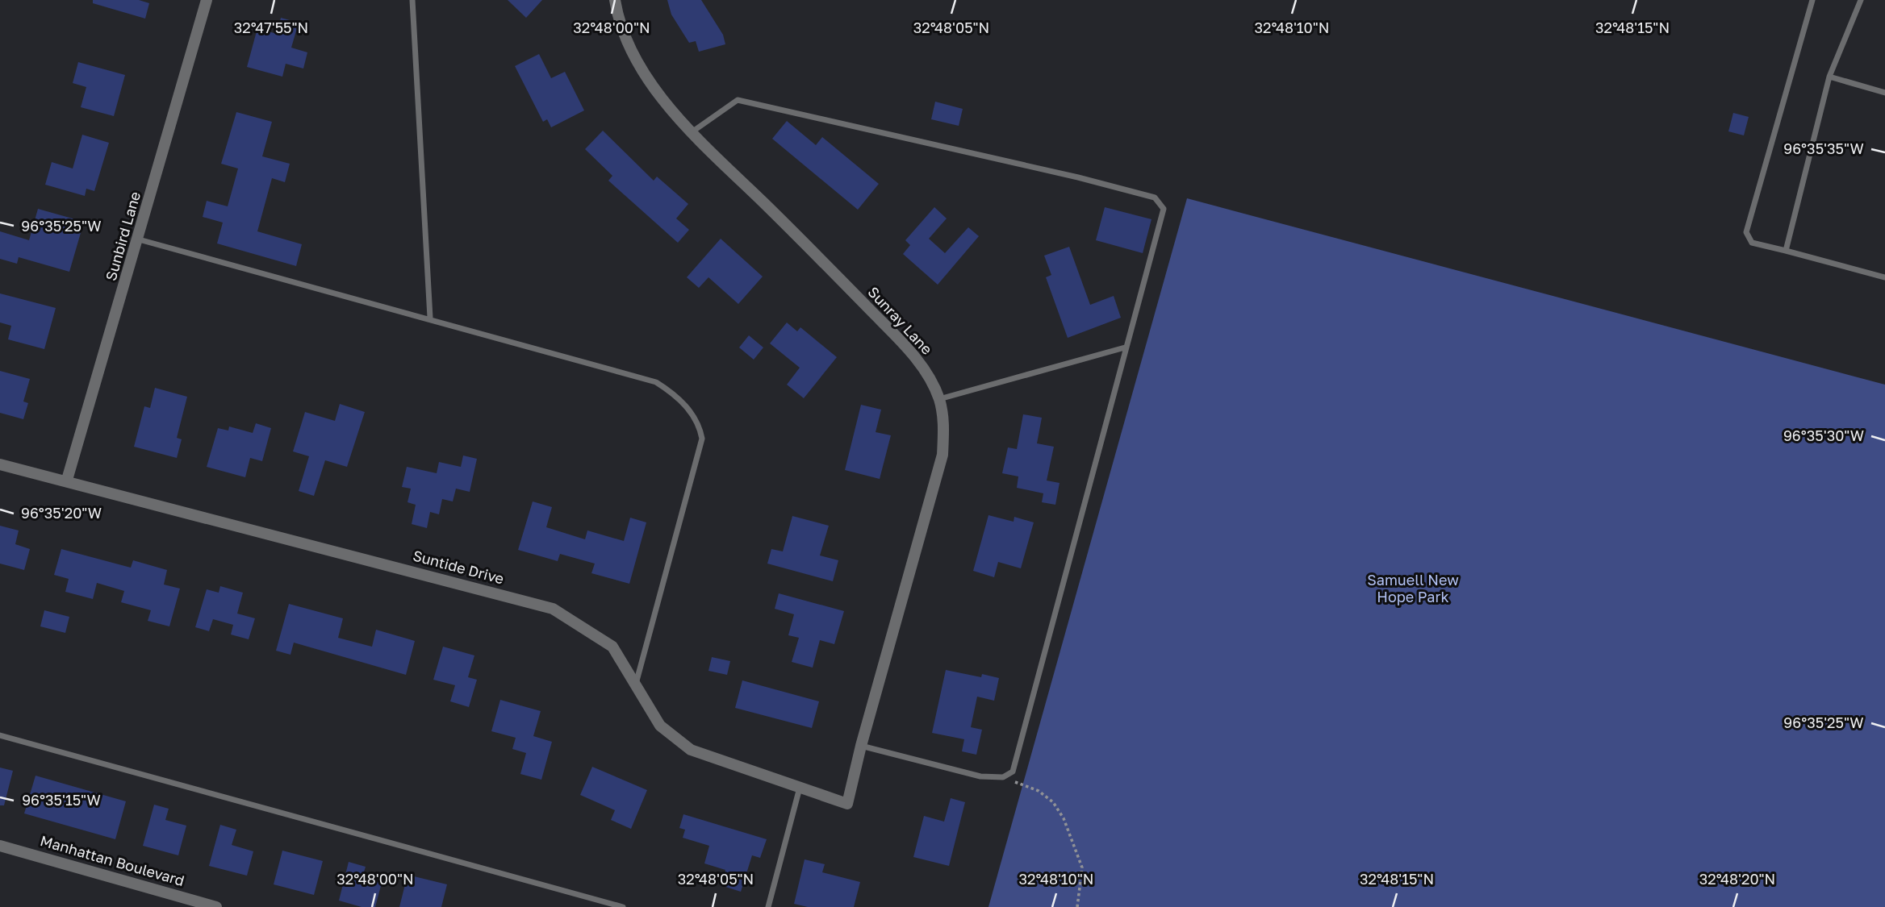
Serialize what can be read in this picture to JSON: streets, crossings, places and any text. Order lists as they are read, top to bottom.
{
  "streets": {
    "street": [
      "Sunbird Lane",
      "Sunray Lane",
      "Suntide Drive",
      "Manhattan Boulevard"
    ]
  },
  "crossings": [
    ["Sunbird Lane", "Suntide Drive"],
    ["Sunray Lane", "Suntide Drive"]
  ],
  "parks": ["Samuell New Hope Park"],
  "coordinates": [
    "32°47'55\"N",
    "32°48'00\"N",
    "32°48'05\"N",
    "32°48'10\"N",
    "32°48'15\"N",
    "96°35'35\"W",
    "96°35'25\"W",
    "96°35'30\"W",
    "96°35'20\"W",
    "96°35'15\"W",
    "32°48'20\"N"
  ]
}
